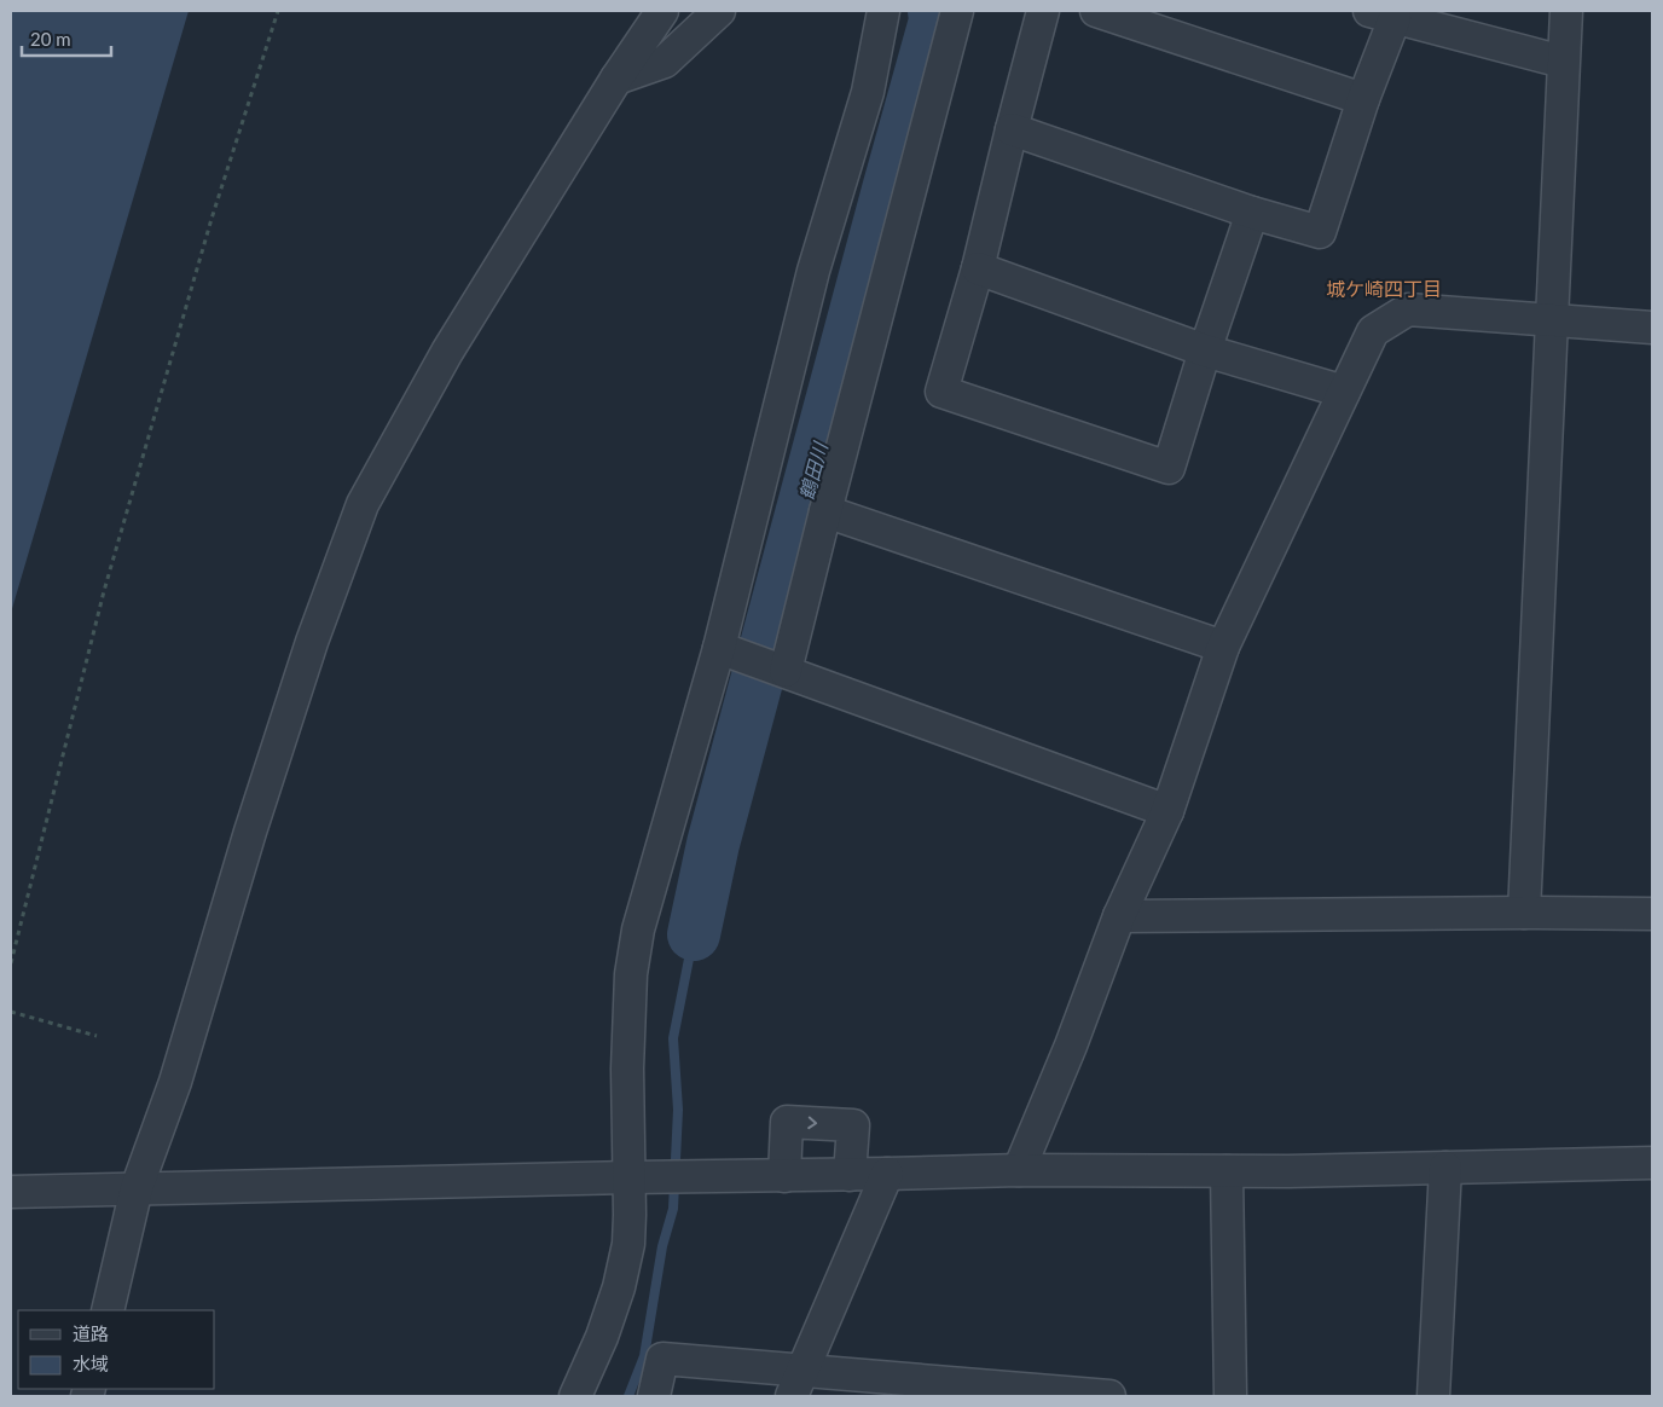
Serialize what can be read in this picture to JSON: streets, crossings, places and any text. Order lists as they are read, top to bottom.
{
  "districts": ["城ケ崎四丁目"],
  "water": ["鶴田川"],
  "legend": ["道路", "水域"],
  "scale_bar": "20 m"
}
